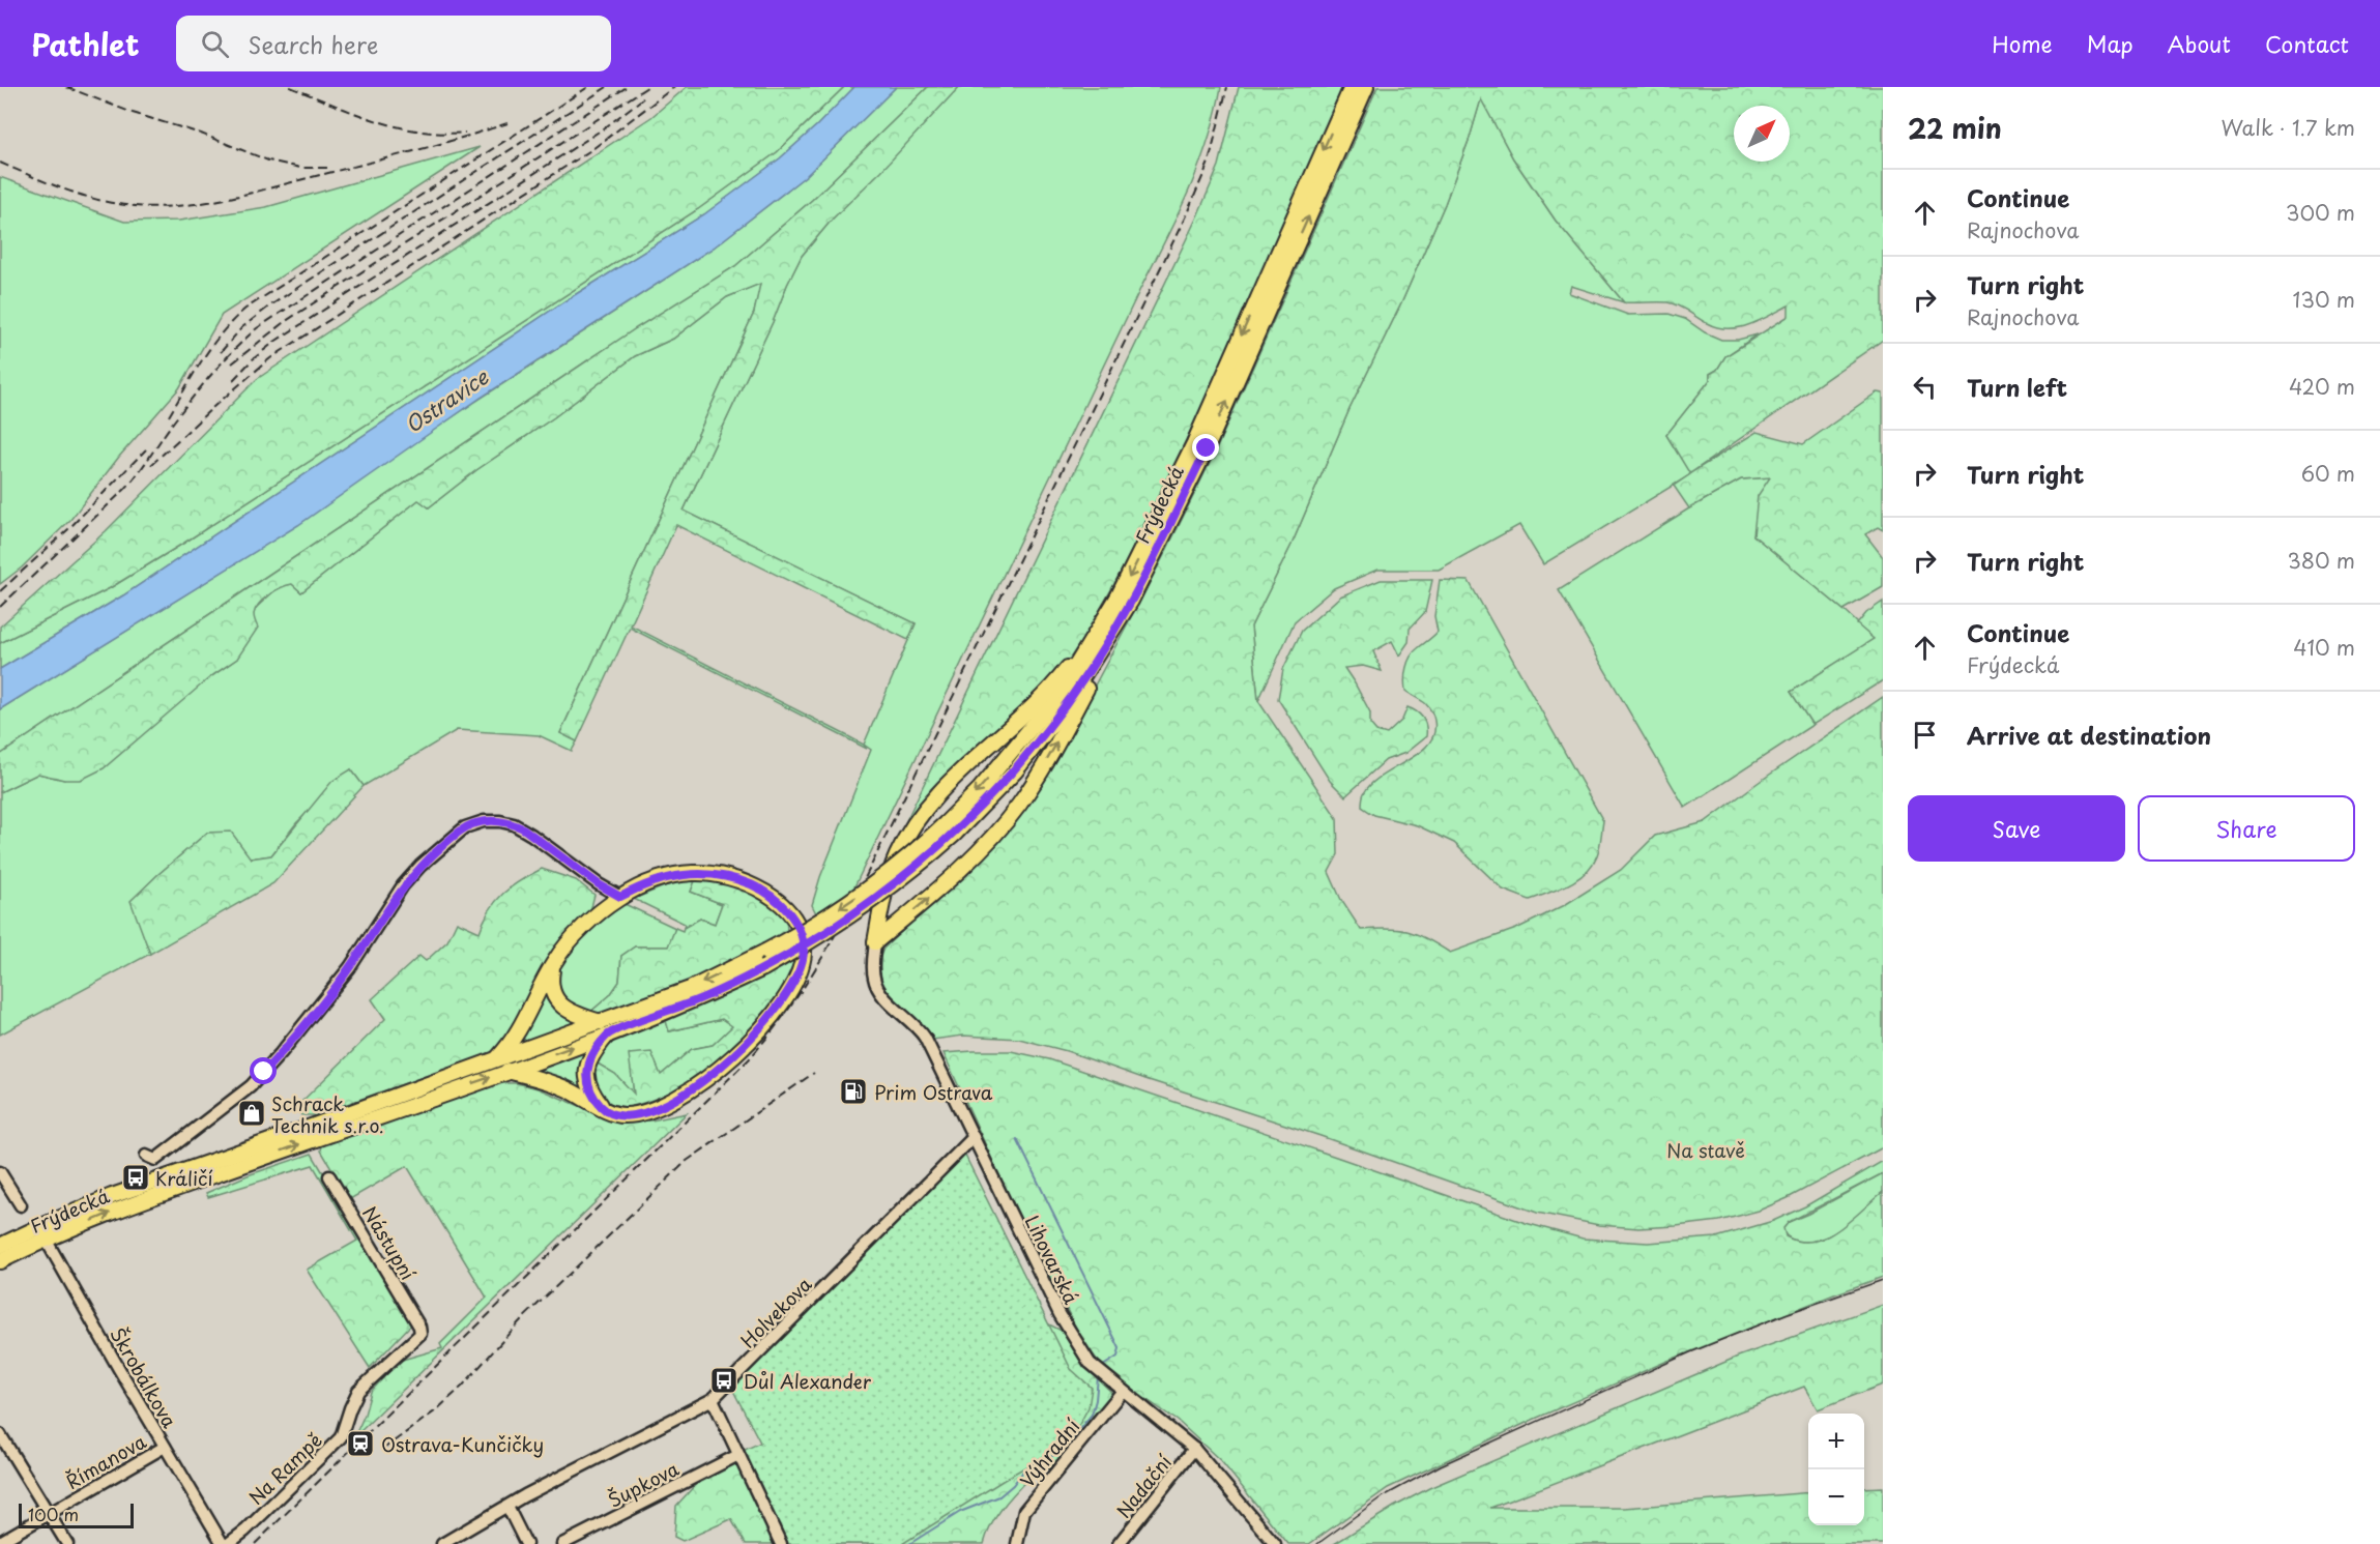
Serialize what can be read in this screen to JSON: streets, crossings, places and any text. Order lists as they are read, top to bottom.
{
  "streets": {
    "main road": ["Frýdecká"],
    "street": [
      "Nástupní",
      "Lihovarská",
      "Holvekova",
      "Škrobálkova",
      "Výhradní",
      "Římanova",
      "Na Rampě",
      "Šupkova",
      "Nadační"
    ]
  },
  "crossings": [
    ["Frýdecká", "Škrobálkova"],
    ["Nástupní", "Na Rampě"],
    ["Lihovarská", "Holvekova"],
    ["Lihovarská", "Výhradní"],
    ["Lihovarská", "Nadační"],
    ["Škrobálkova", "Římanova"]
  ],
  "water": ["Ostravice"],
  "parks": ["Na stavě"],
  "places": {
    "fuel station": ["Prim Ostrava"],
    "shop": ["Schrack Technik s.r.o."],
    "bus stop": ["Králičí", "Důl Alexander"],
    "station": ["Ostrava-Kunčičky"]
  },
  "scale_bar": "100 m",
  "north": "top right",
  "page": {
    "header": "Pathlet",
    "search": "Search here",
    "nav": [
      "Home",
      "Map",
      "About",
      "Contact"
    ],
    "heading": ["22 min", "Walk · 1.7 km"],
    "list": [
      ["Continue", "Rajnochova", "300 m"],
      ["Turn right", "Rajnochova", "130 m"],
      ["Turn left", "420 m"],
      ["Turn right", "60 m"],
      ["Turn right", "380 m"],
      ["Continue", "Frýdecká", "410 m"],
      "Arrive at destination"
    ],
    "buttons": ["Save", "Share"],
    "map_buttons": ["+", "−"],
    "scale": "100 m"
  }
}
